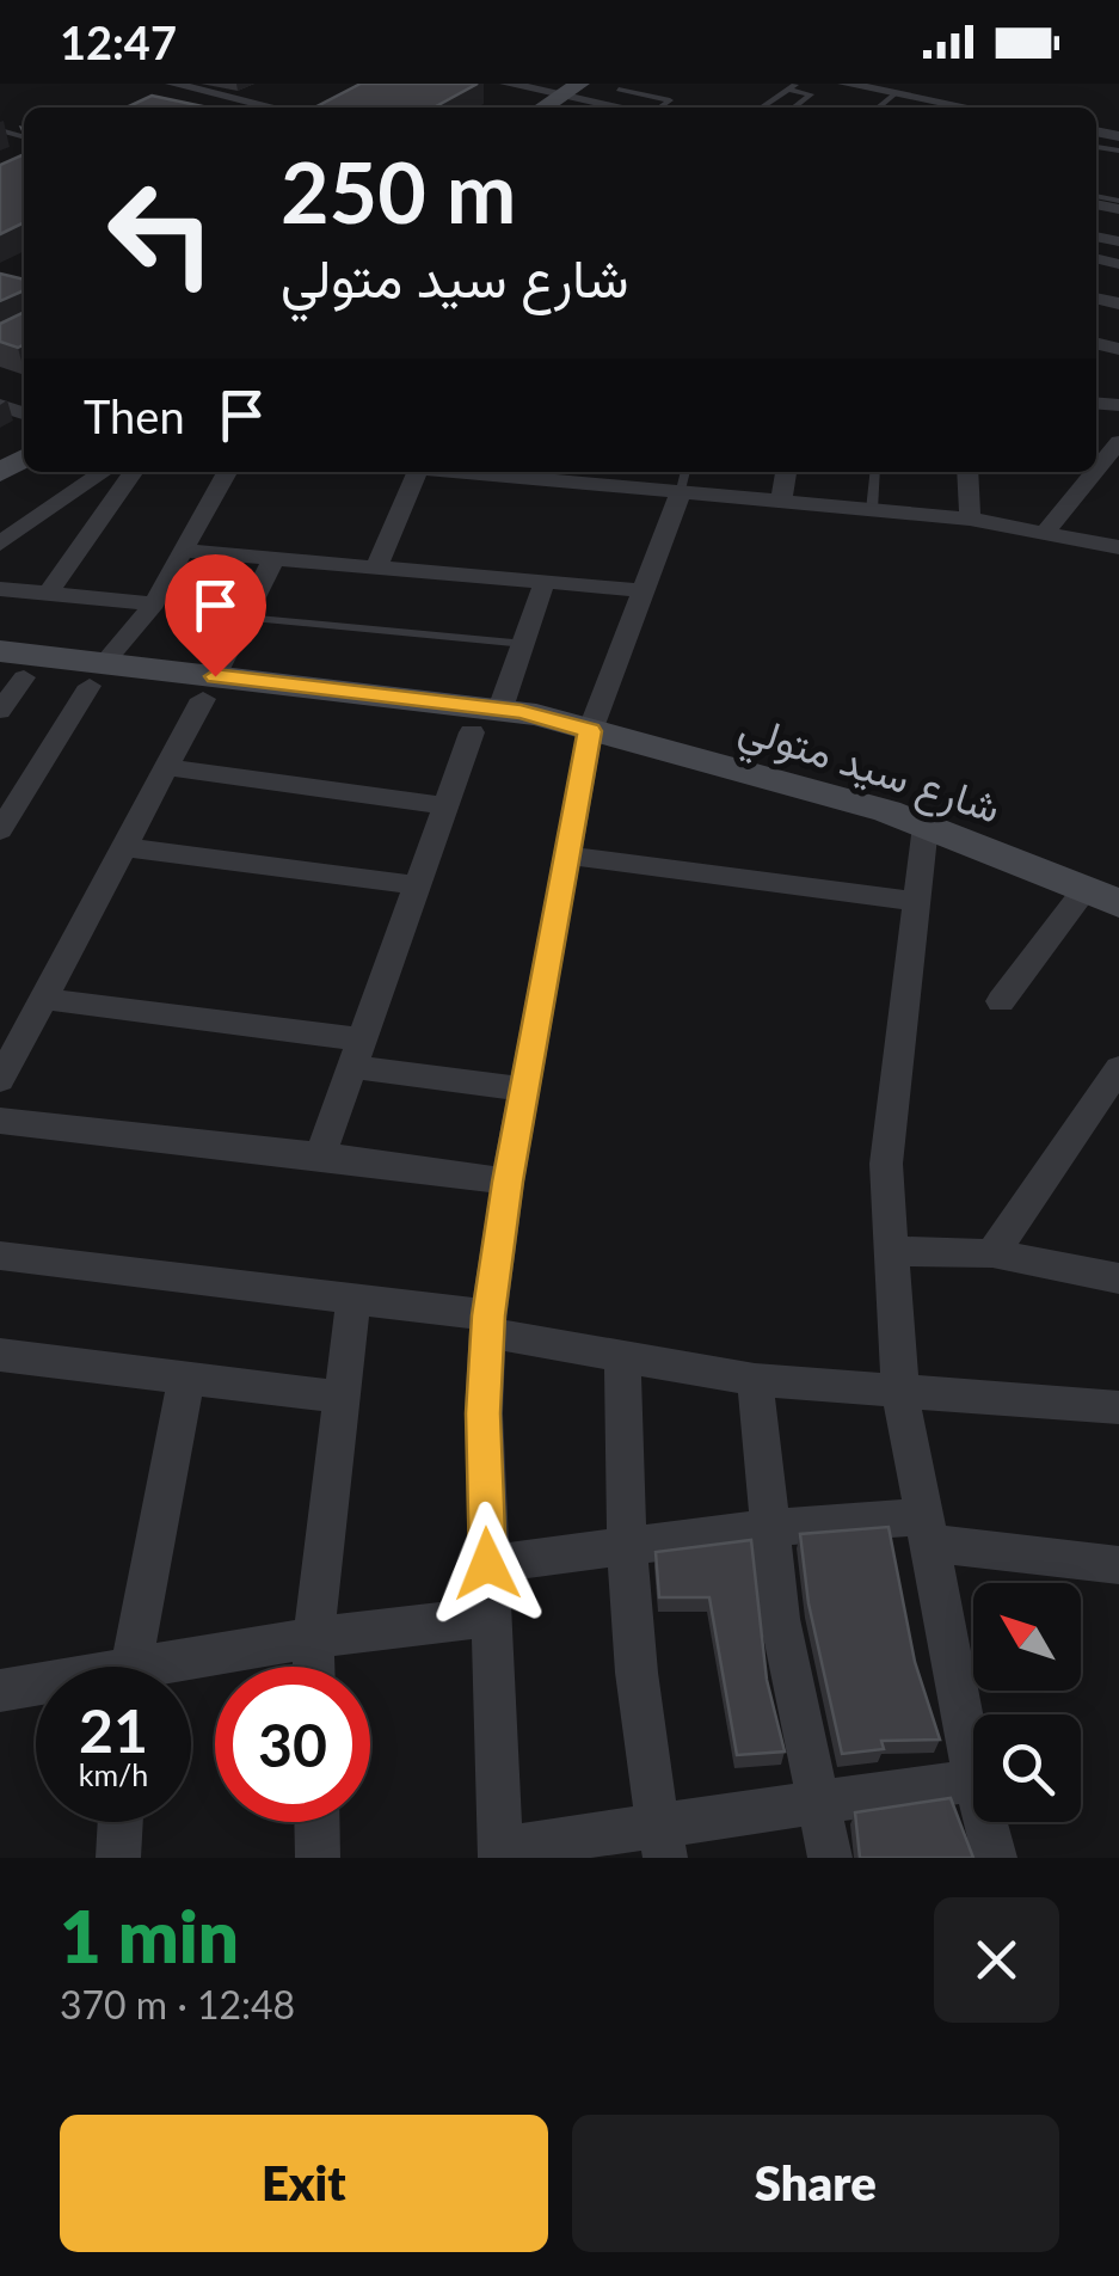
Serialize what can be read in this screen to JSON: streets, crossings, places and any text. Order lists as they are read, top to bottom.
{
  "streets": {
    "street": ["شارع سيد متولي"]
  },
  "north": "top left",
  "page": {
    "status": "12:47",
    "turn": ["250 m", "شارع سيد متولي"],
    "then": "Then",
    "speed": "21 km/h",
    "limit": "30",
    "heading": ["1 min", "370 m · 12:48"],
    "buttons": ["Exit", "Share"]
  }
}
